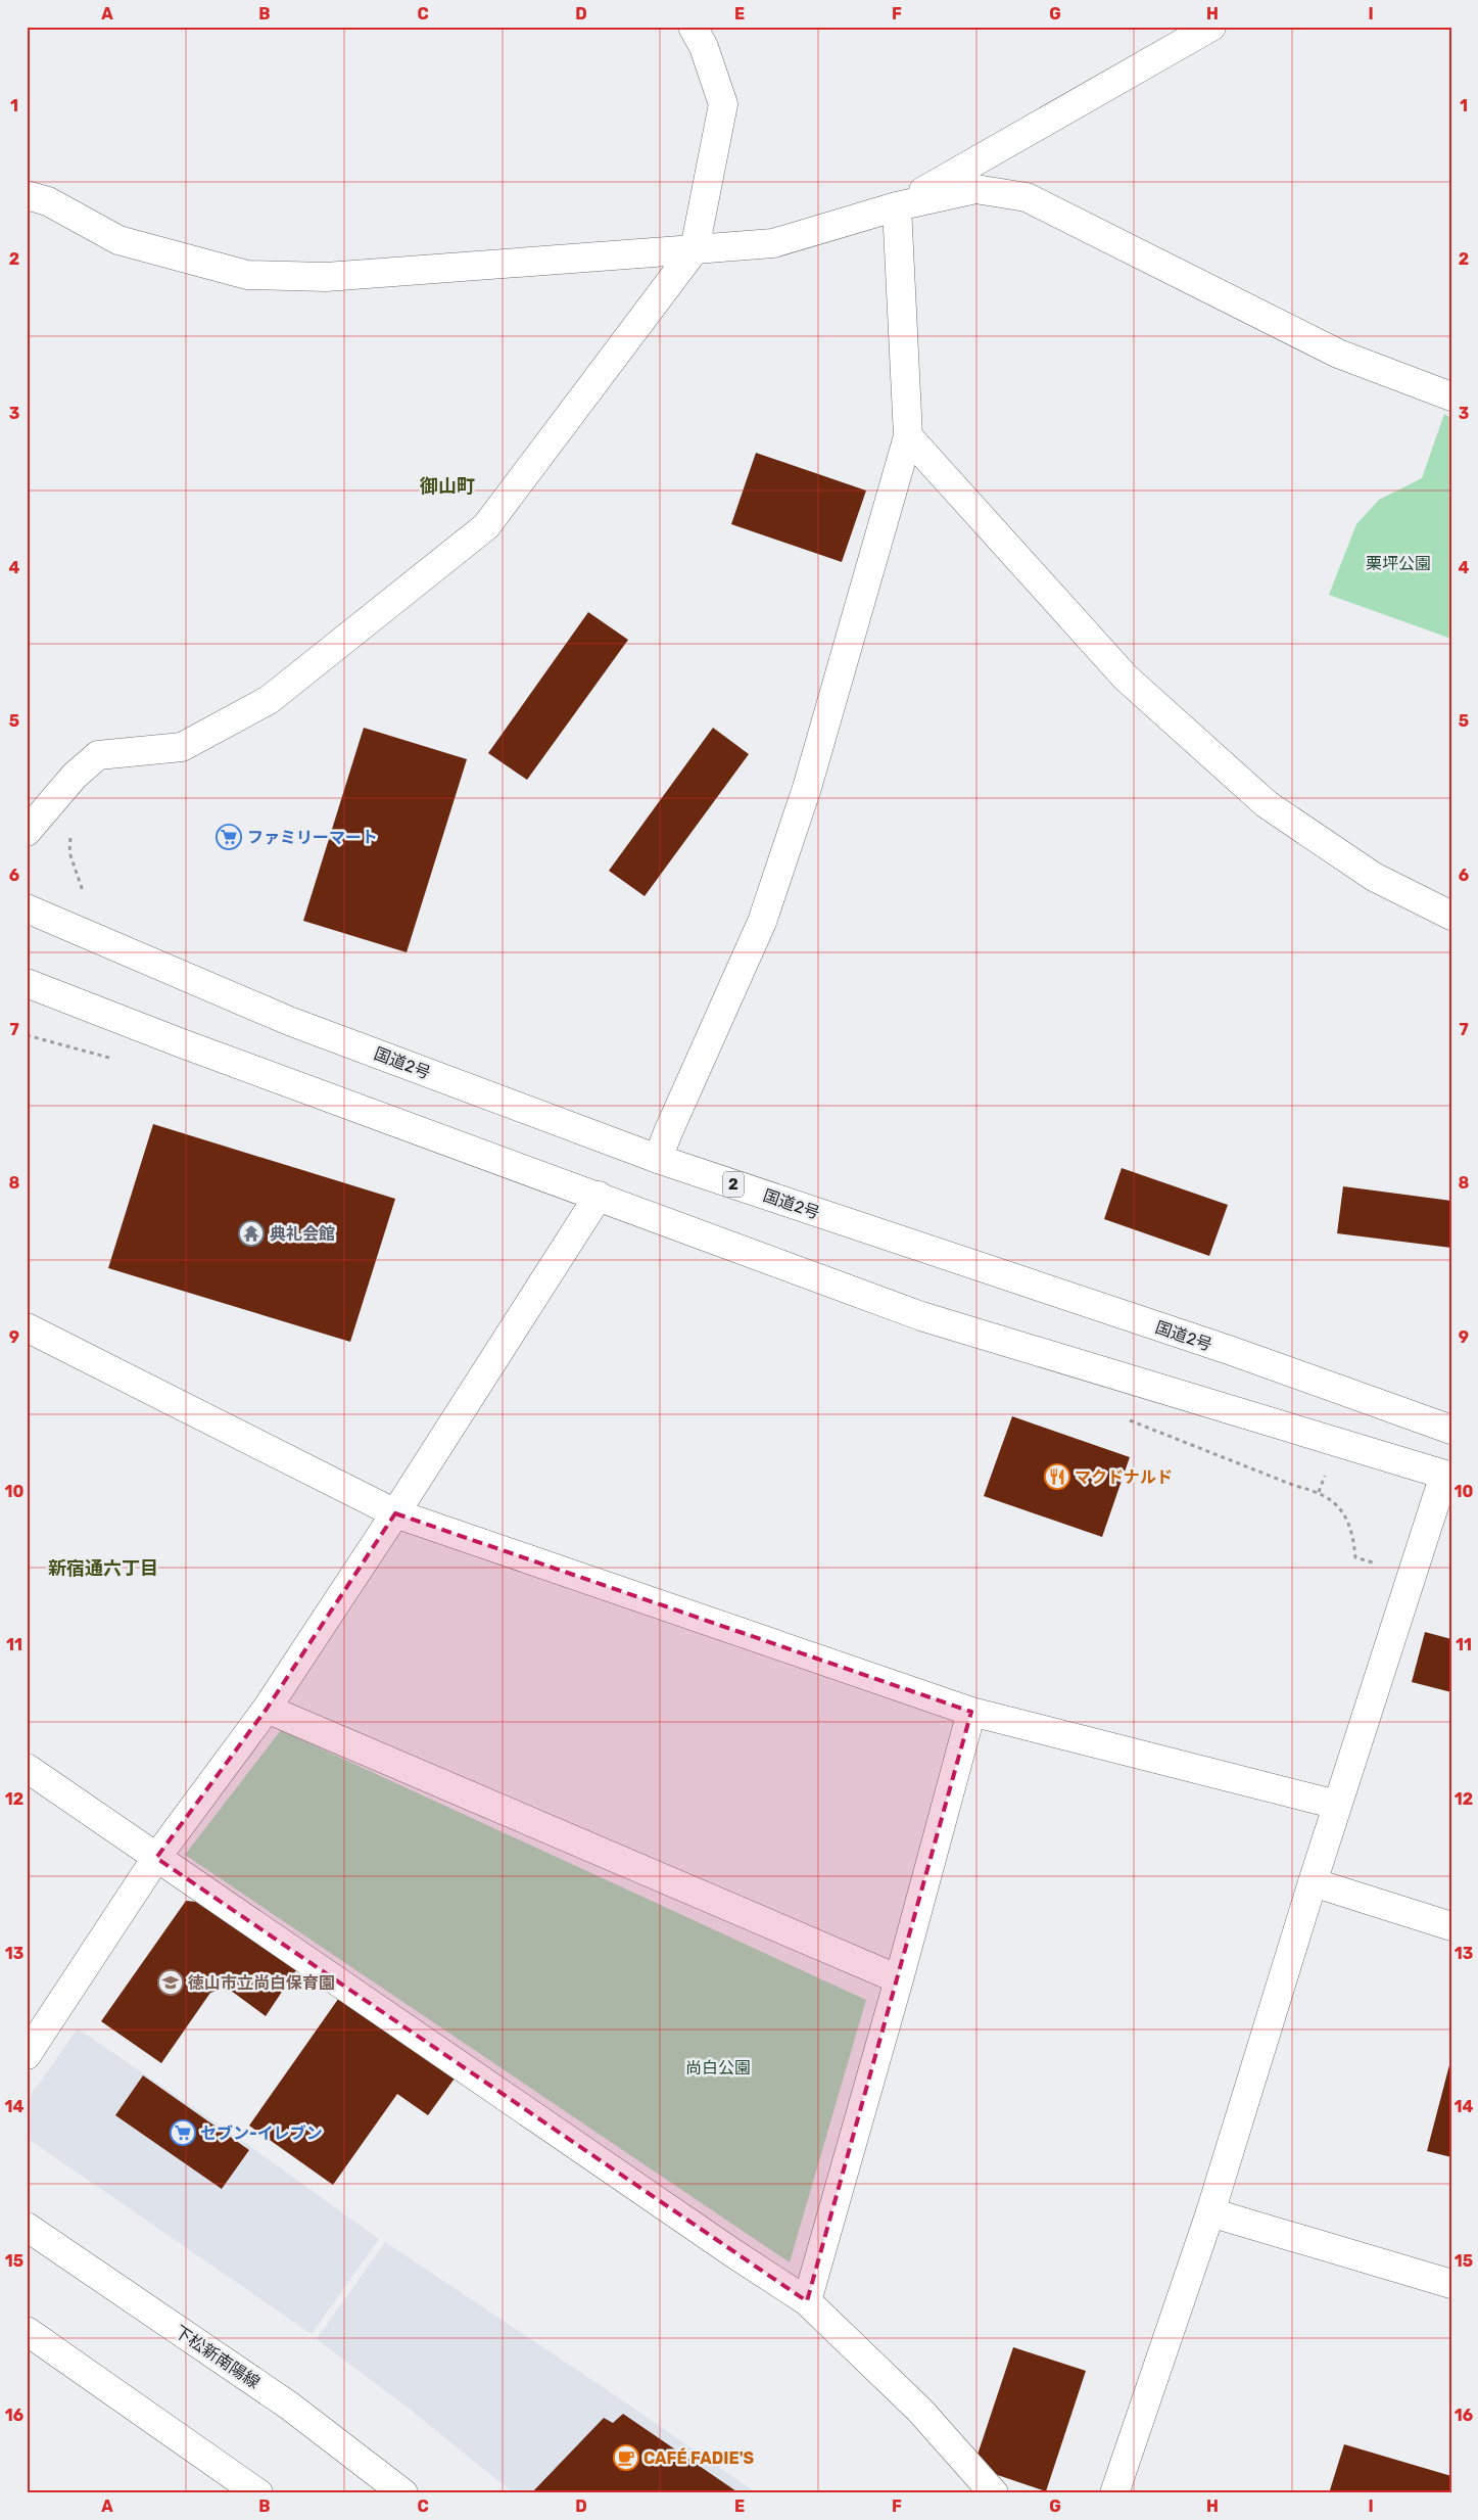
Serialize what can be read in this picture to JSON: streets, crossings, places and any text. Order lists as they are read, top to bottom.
{
  "streets": {
    "main road": ["国道2号", "2", "下松新南陽線"]
  },
  "districts": ["御山町", "新宿通六丁目"],
  "parks": ["栗坪公園", "尚白公園"],
  "places": {
    "supermarket": ["ファミリーマート", "セブン-イレブン"],
    "temple": ["典礼会館"],
    "restaurant": ["マクドナルド"],
    "school or university": ["徳山市立尚白保育園"],
    "cafe": ["CAFÉ FADIE'S"]
  },
  "grid": {
    "columns": [
      "A",
      "B",
      "C",
      "D",
      "E",
      "F",
      "G",
      "H",
      "I"
    ],
    "rows": [
      "1",
      "2",
      "3",
      "4",
      "5",
      "6",
      "7",
      "8",
      "9",
      "10",
      "11",
      "12",
      "13",
      "14",
      "15",
      "16"
    ]
  }
}
